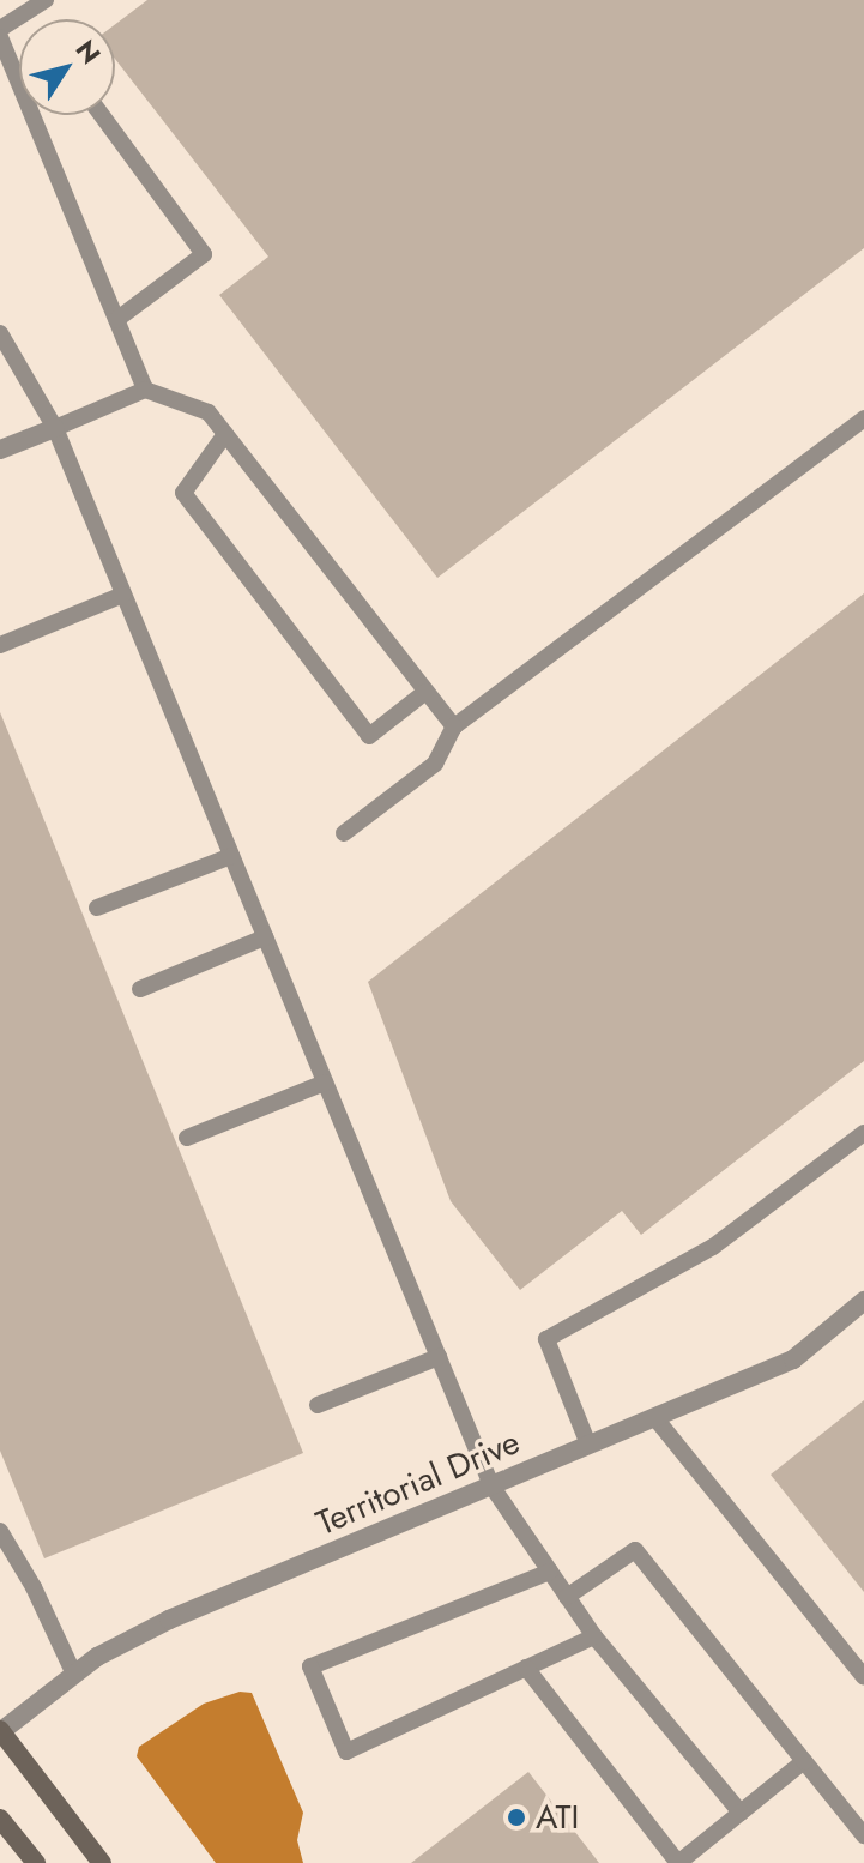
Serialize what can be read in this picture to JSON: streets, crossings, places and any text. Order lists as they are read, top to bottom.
{
  "streets": {
    "street": ["Territorial Drive"]
  },
  "places": ["ATI"],
  "north": "top right"
}
